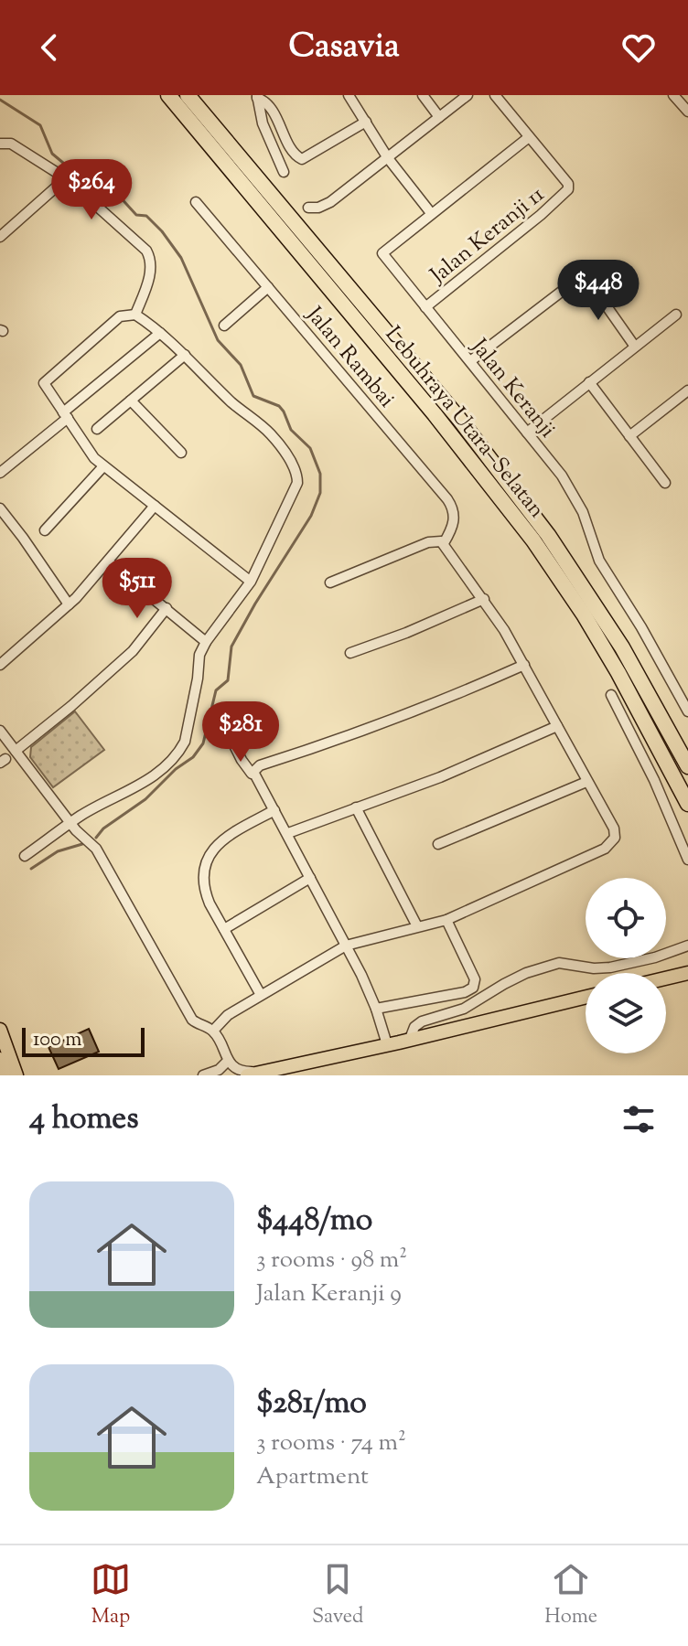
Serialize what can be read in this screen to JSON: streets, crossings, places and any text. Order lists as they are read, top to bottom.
{
  "streets": {
    "highway": ["Lebuhraya Utara–Selatan"],
    "street": ["Jalan Keranji 11", "Jalan Rambai", "Jalan Keranji"]
  },
  "crossings": [
    ["Jalan Keranji 11", "Jalan Keranji"]
  ],
  "scale_bar": "100 m",
  "page": {
    "header": "Casavia",
    "price": [
      "$264",
      "$448",
      "$511",
      "$281"
    ],
    "scale": "100 m",
    "heading": "4 homes",
    "list": [
      {
        "name": "$448/mo",
        "note": "3 rooms · 98 m² · Jalan Keranji 9"
      },
      {
        "name": "$281/mo",
        "note": "3 rooms · 74 m² · Apartment"
      }
    ],
    "tabs": ["Map", "Saved", "Home"]
  }
}
